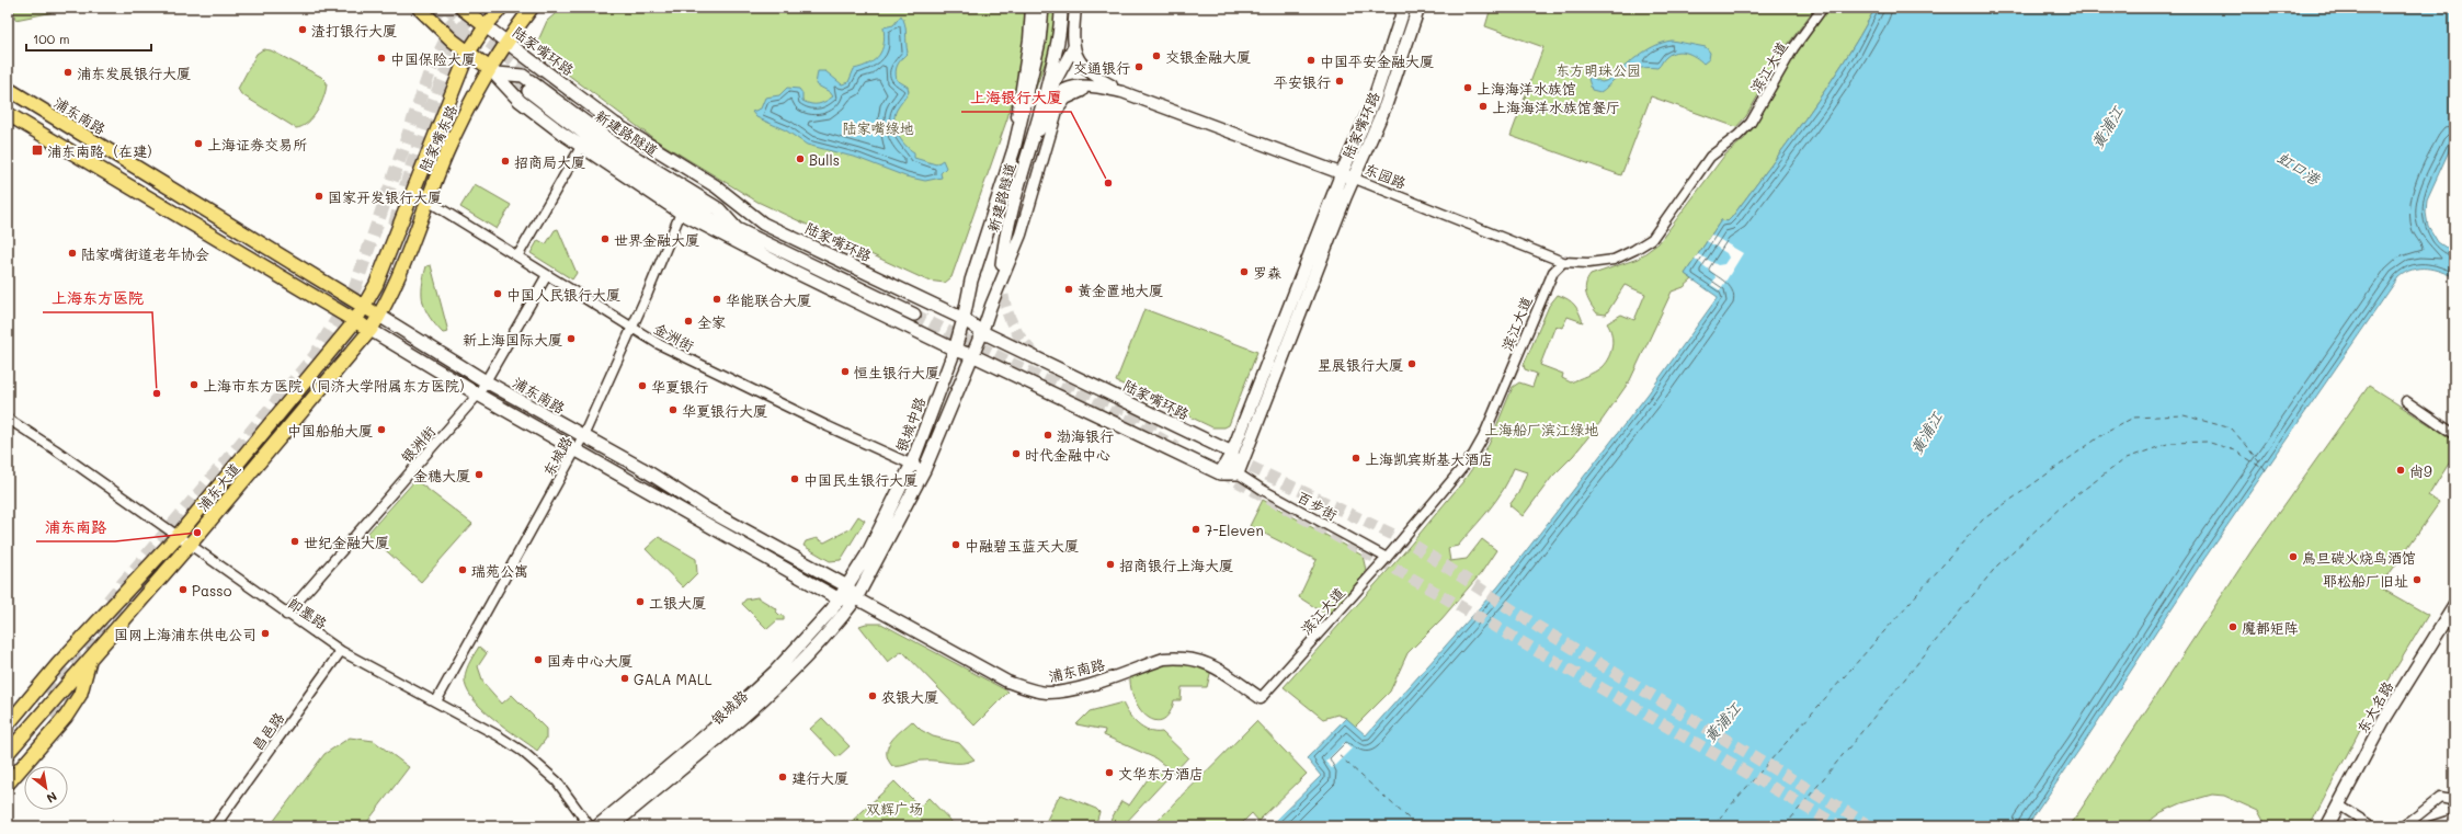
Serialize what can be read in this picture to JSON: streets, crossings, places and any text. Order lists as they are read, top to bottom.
{
  "streets": {
    "main road": [
      "陆家嘴环路",
      "浦东南路",
      "新建路隧道",
      "陆家嘴东路",
      "银城中路",
      "浦东大道",
      "银城路",
      "东大名路"
    ],
    "street": [
      "滨江大道",
      "东园路",
      "金洲街",
      "银洲街",
      "东城路",
      "百步街",
      "即墨路",
      "昌邑路"
    ]
  },
  "crossings": [
    ["陆家嘴环路", "陆家嘴东路"],
    ["陆家嘴环路", "东园路"],
    ["陆家嘴环路", "银城中路"],
    ["陆家嘴环路", "百步街"],
    ["滨江大道", "浦东南路"],
    ["滨江大道", "东园路"],
    ["滨江大道", "百步街"],
    ["浦东南路", "陆家嘴东路"],
    ["浦东南路", "银城中路"],
    ["浦东南路", "银洲街"],
    ["浦东南路", "东城路"],
    ["浦东南路", "浦东大道"],
    ["浦东南路", "银城路"],
    ["新建路隧道", "陆家嘴东路"],
    ["陆家嘴东路", "金洲街"],
    ["陆家嘴东路", "浦东大道"],
    ["金洲街", "银城中路"],
    ["金洲街", "银洲街"],
    ["金洲街", "东城路"],
    ["银城中路", "银城路"],
    ["银洲街", "即墨路"],
    ["东城路", "即墨路"],
    ["浦东大道", "即墨路"],
    ["即墨路", "昌邑路"]
  ],
  "water": ["黄浦江", "虹口港"],
  "parks": [
    "东方明珠公园",
    "陆家嘴绿地",
    "上海船厂滨江绿地",
    "双辉广场"
  ],
  "places": {
    "other": [
      "渣打银行大厦",
      "交银金融大厦",
      "中国保险大厦",
      "中国平安金融大厦",
      "交通银行",
      "浦东发展银行大厦",
      "平安银行",
      "上海海洋水族馆",
      "上海海洋水族馆餐厅",
      "上海证券交易所",
      "Bulls",
      "招商局大厦",
      "上海银行大厦",
      "国家开发银行大厦",
      "世界金融大厦",
      "陆家嘴街道老年协会",
      "罗森",
      "黄金置地大厦",
      "中国人民银行大厦",
      "华能联合大厦",
      "全家",
      "新上海国际大厦",
      "星展银行大厦",
      "恒生银行大厦",
      "上海市东方医院（同济大学附属东方医院）",
      "华夏银行",
      "上海东方医院",
      "华夏银行大厦",
      "中国船舶大厦",
      "渤海银行",
      "时代金融中心",
      "上海凯宾斯基大酒店",
      "尚9",
      "金穗大厦",
      "中国民生银行大厦",
      "7-Eleven",
      "浦东南路",
      "世纪金融大厦",
      "中融碧玉蓝天大厦",
      "鳥旦碳火烧鸟酒馆",
      "招商银行上海大厦",
      "瑞苑公寓",
      "耶松船厂旧址",
      "Passo",
      "工银大厦",
      "魔都矩阵",
      "国网上海浦东供电公司",
      "国寿中心大厦",
      "GALA MALL",
      "农银大厦",
      "文华东方酒店",
      "建行大厦"
    ],
    "transit": ["浦东南路（在建）"]
  },
  "scale_bar": "100 m",
  "north": "bottom right"
}
